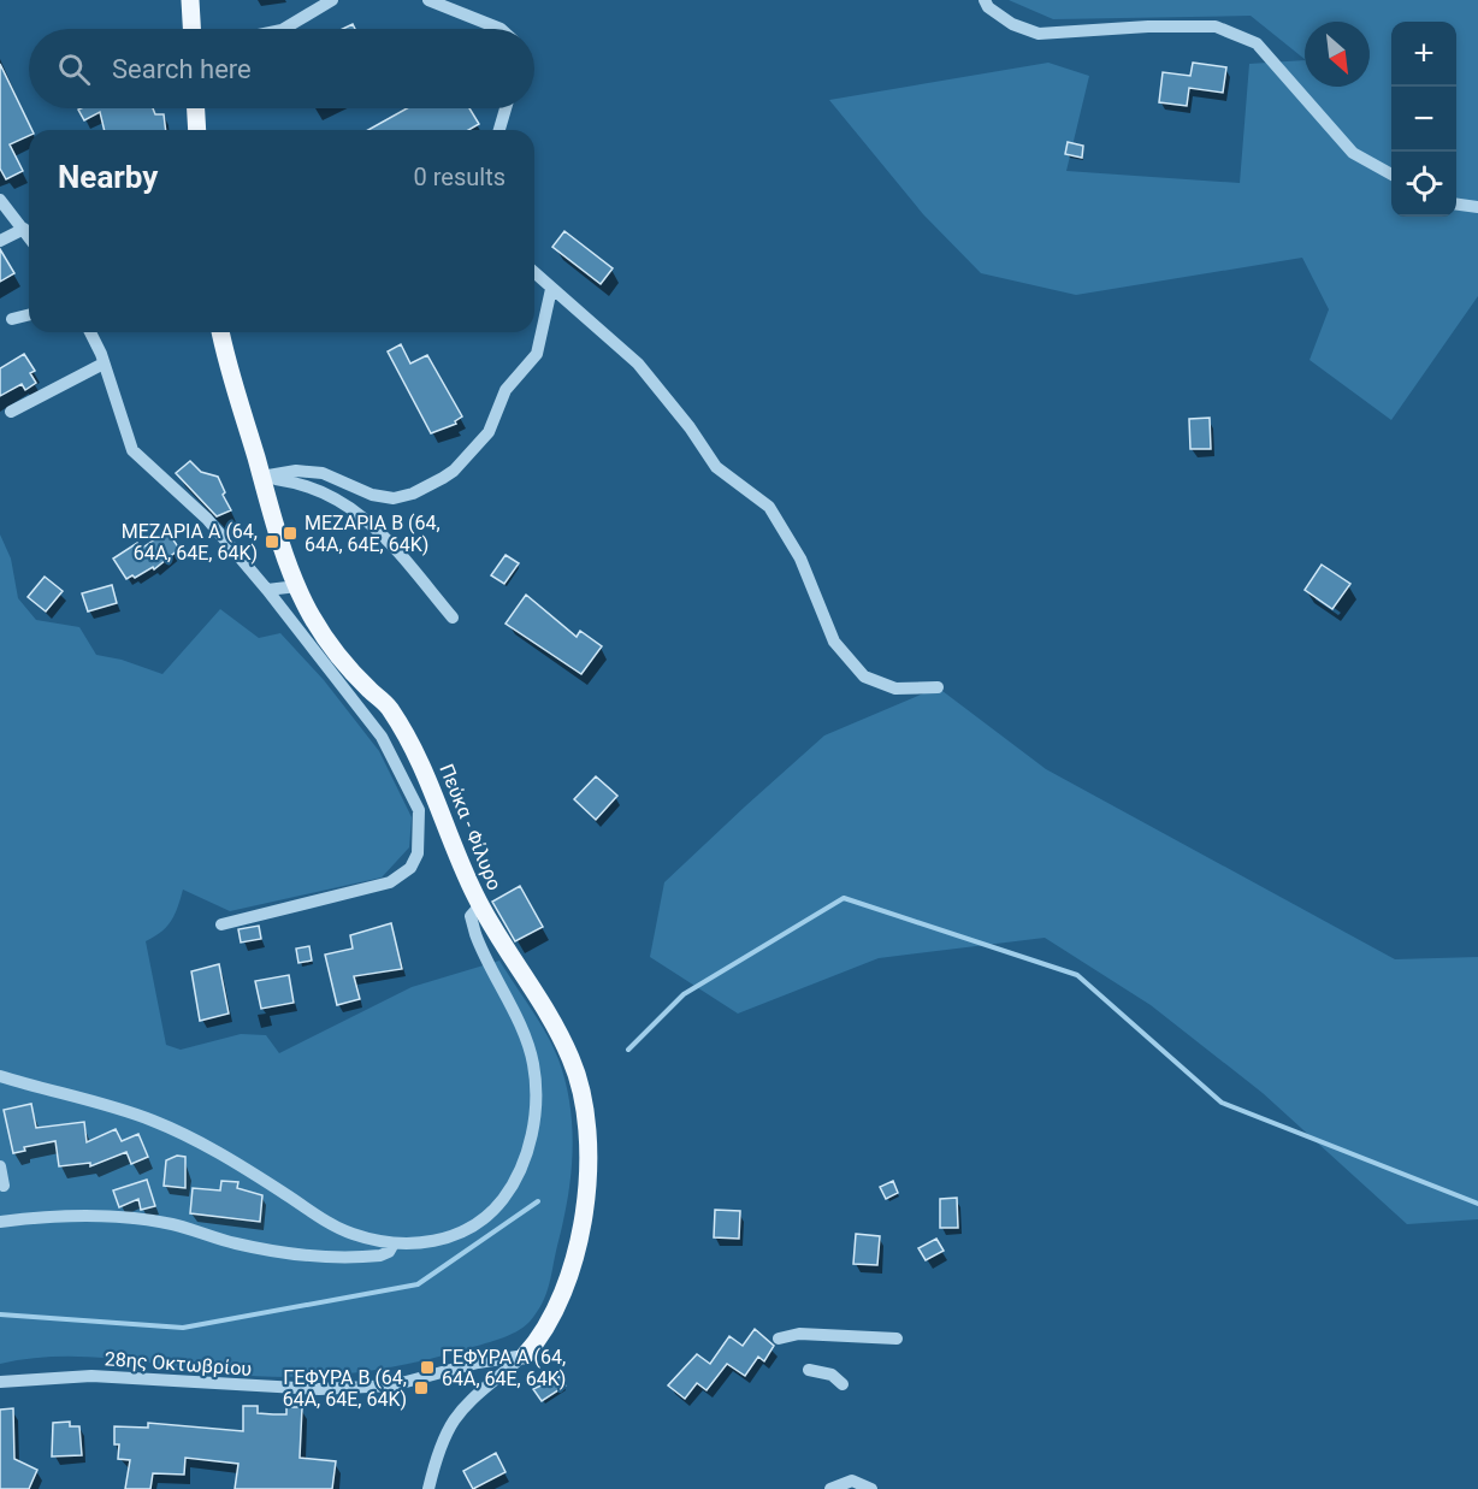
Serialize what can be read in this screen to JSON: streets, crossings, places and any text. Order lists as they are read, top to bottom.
{
  "streets": {
    "main road": ["Πεύκα - Φίλυρο"],
    "street": ["28ης Οκτωβρίου"]
  },
  "crossings": [
    ["Πεύκα - Φίλυρο", "28ης Οκτωβρίου"]
  ],
  "places": {
    "transit": [
      "ΜΕΖΑΡΙΑ B (64, 64Α, 64Ε, 64Κ)",
      "ΜΕΖΑΡΙΑ A (64, 64Α, 64Ε, 64Κ)",
      "ΓΕΦΥΡΑ A (64, 64Α, 64Ε, 64Κ)",
      "ΓΕΦΥΡΑ B (64, 64Α, 64Ε, 64Κ)"
    ]
  },
  "north": "bottom right",
  "page": {
    "map_buttons": ["+", "−"],
    "search": "Search here",
    "heading": ["Nearby", "0 results"]
  }
}
